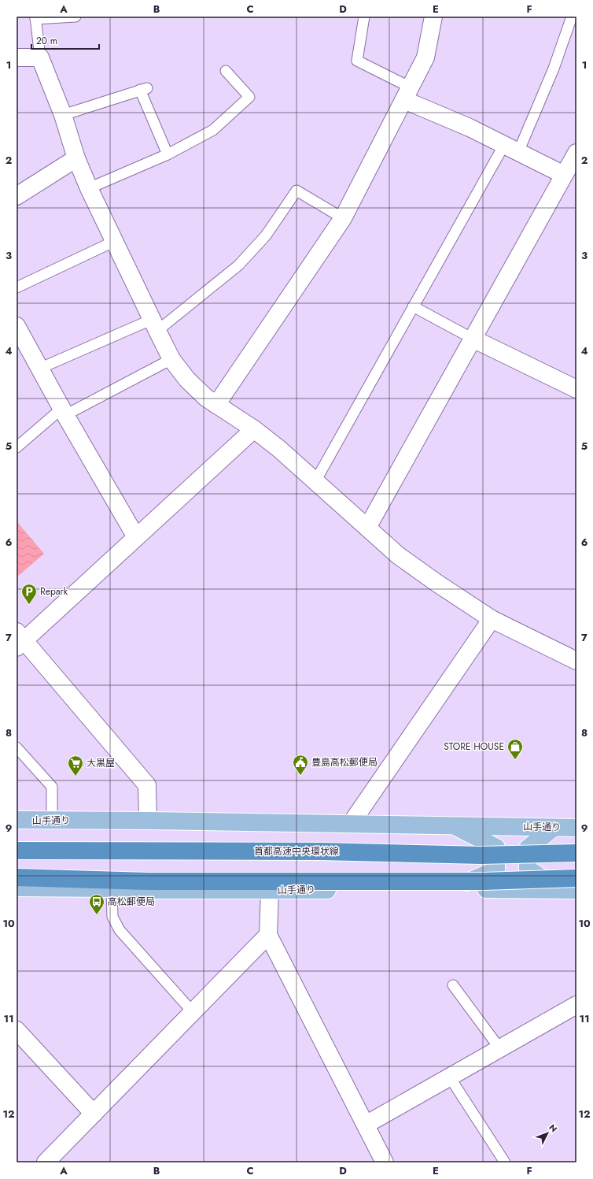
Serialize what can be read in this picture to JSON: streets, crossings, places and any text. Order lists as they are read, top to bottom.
{
  "streets": {
    "highway": ["首都高速中央環状線"],
    "main road": ["山手通り"]
  },
  "places": {
    "parking": ["Repark"],
    "shop": ["STORE HOUSE"],
    "public building": ["豊島高松郵便局"],
    "supermarket": ["大黒屋"],
    "bus stop": ["高松郵便局"]
  },
  "scale_bar": "20 m",
  "north": "top right",
  "grid": {
    "columns": [
      "A",
      "B",
      "C",
      "D",
      "E",
      "F"
    ],
    "rows": [
      "1",
      "2",
      "3",
      "4",
      "5",
      "6",
      "7",
      "8",
      "9",
      "10",
      "11",
      "12"
    ]
  }
}
